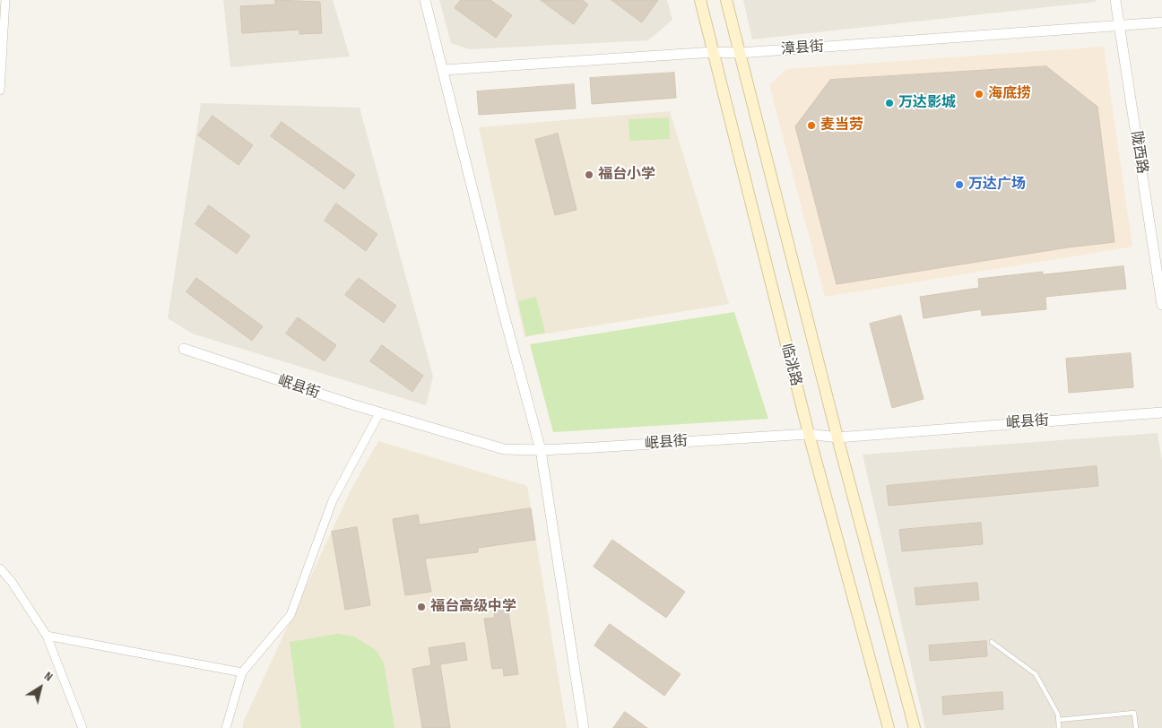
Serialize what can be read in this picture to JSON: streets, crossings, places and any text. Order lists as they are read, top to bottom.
{
  "streets": {
    "main road": ["临洮路"],
    "street": ["漳县街", "陇西路", "岷县街"]
  },
  "crossings": [
    ["漳县街", "陇西路"],
    ["漳县街", "临洮路"],
    ["临洮路", "岷县街"]
  ],
  "places": [
    "海底捞",
    "万达影城",
    "麦当劳",
    "福台小学",
    "万达广场",
    "福台高级中学"
  ],
  "north": "top right"
}
